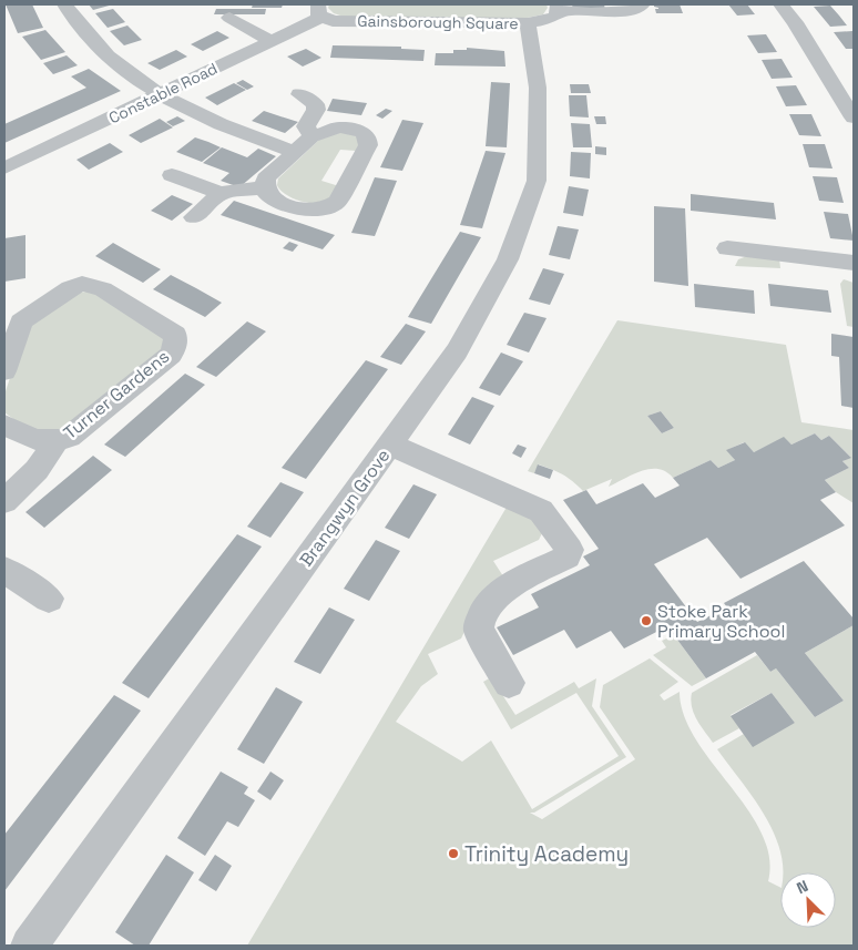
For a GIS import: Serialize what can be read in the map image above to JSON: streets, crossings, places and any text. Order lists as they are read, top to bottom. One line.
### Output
{"streets":{"street":["Gainsborough Square","Constable Road","Turner Gardens","Brangwyn Grove"]},"crossings":[["Gainsborough Square","Constable Road"],["Gainsborough Square","Brangwyn Grove"]],"places":["Stoke Park Primary School","Trinity Academy"],"north":"top left"}
